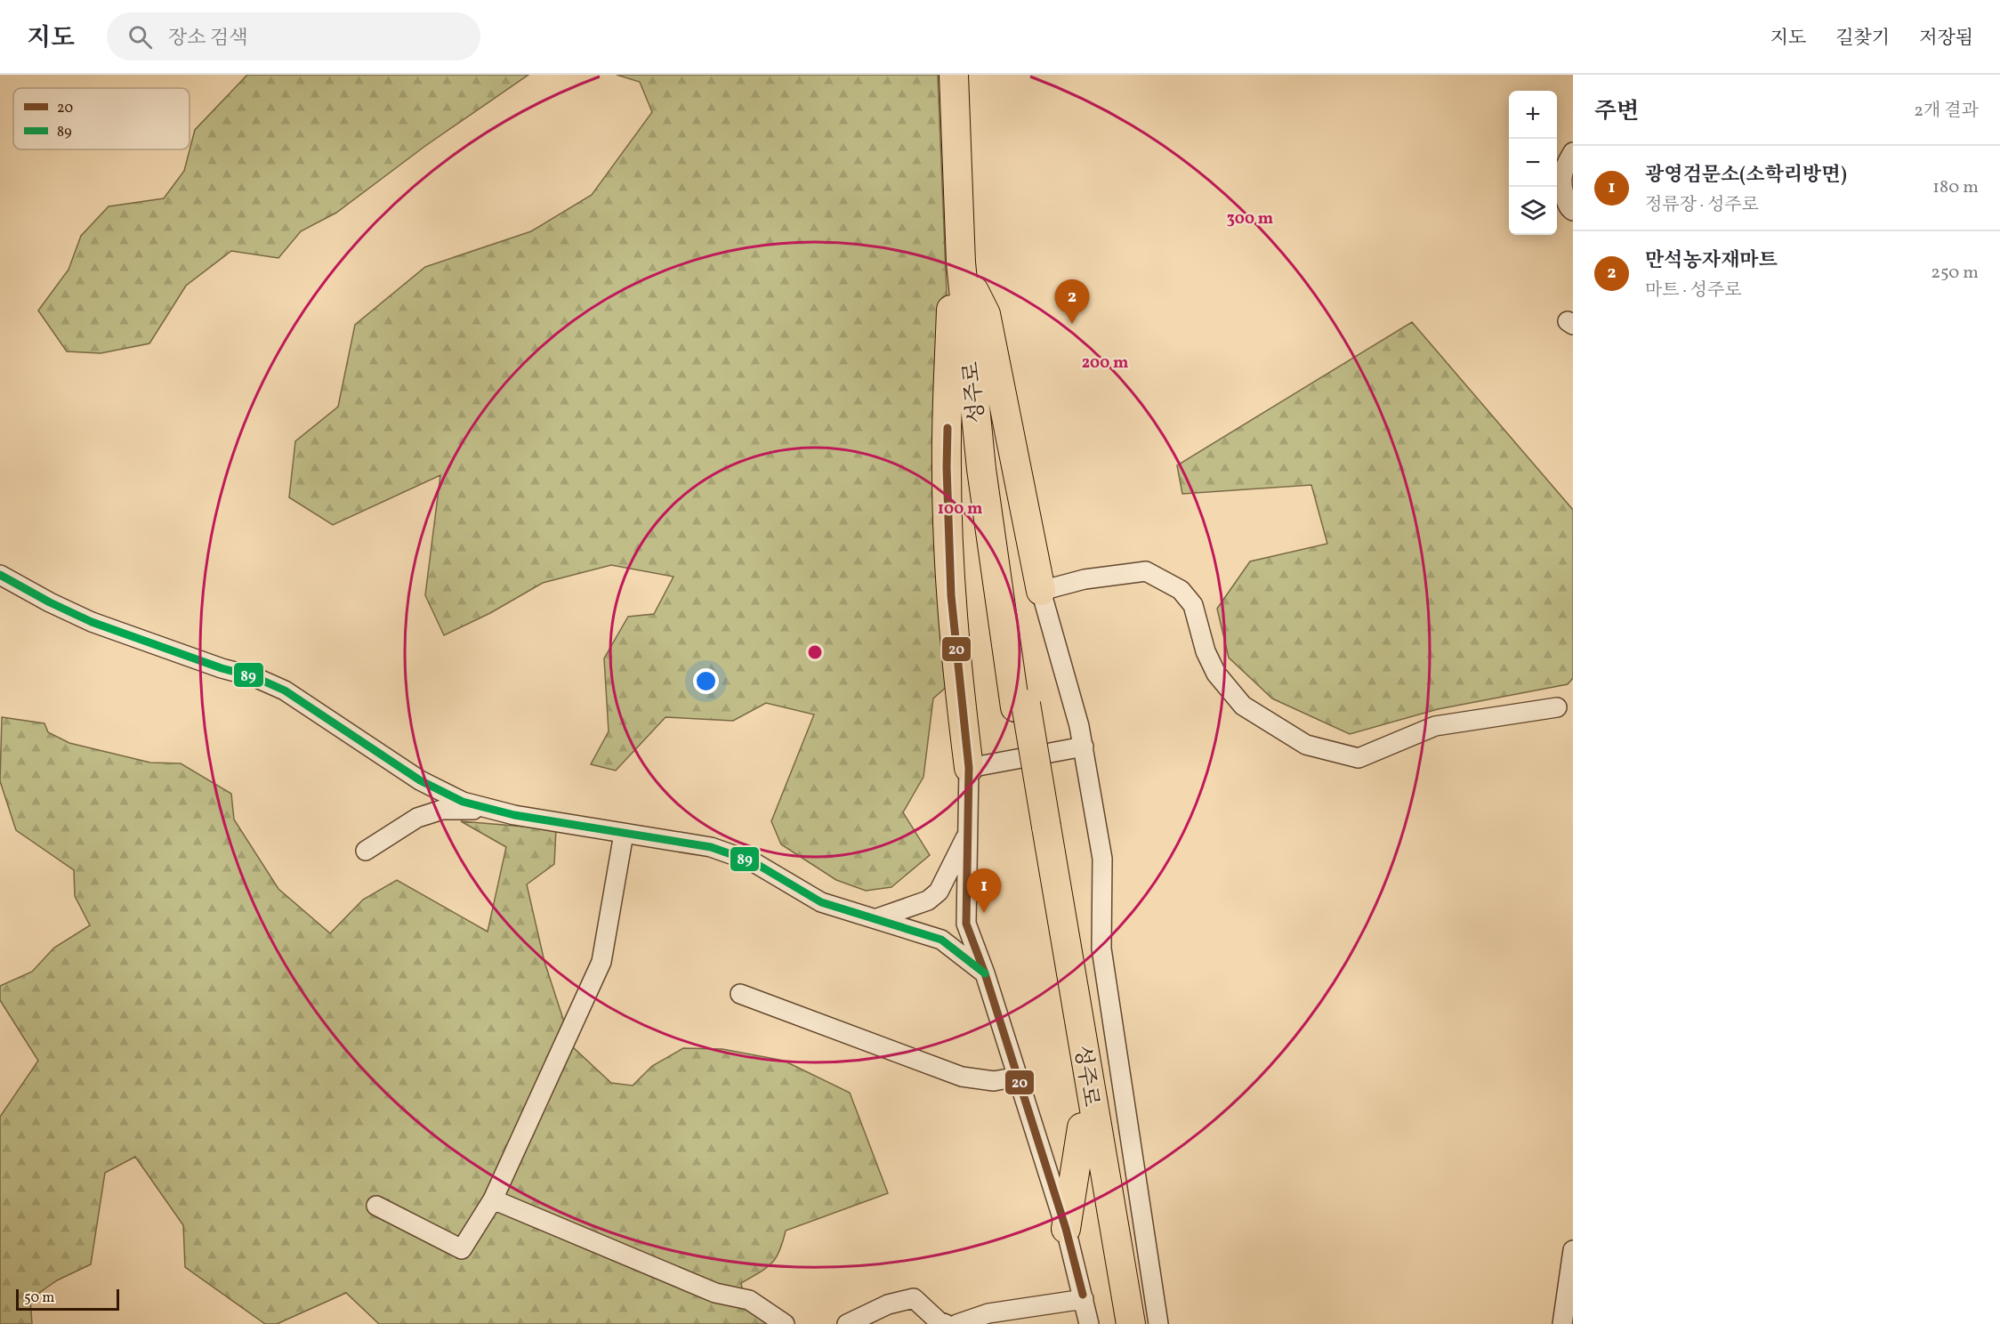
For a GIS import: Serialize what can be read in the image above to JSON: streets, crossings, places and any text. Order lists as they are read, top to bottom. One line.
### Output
{"streets":{"highway":["성주로"]},"lines":["transit line 20","transit line 89"],"legend":["20","89"],"scale_bar":"50 m","page":{"header":"지도","search":"장소 검색","nav":["지도","길찾기","저장됨"],"heading":["주변","2개 결과"],"map_buttons":["+","−"],"list":[{"mark":"1","name":"광영검문소(소학리방면)","note":"정류장 · 성주로","value":"180 m"},{"mark":"2","name":"만석농자재마트","note":"마트 · 성주로","value":"250 m"}],"pins":["2","1"],"scale":"50 m"},"rings":["300 m","200 m","100 m"]}
